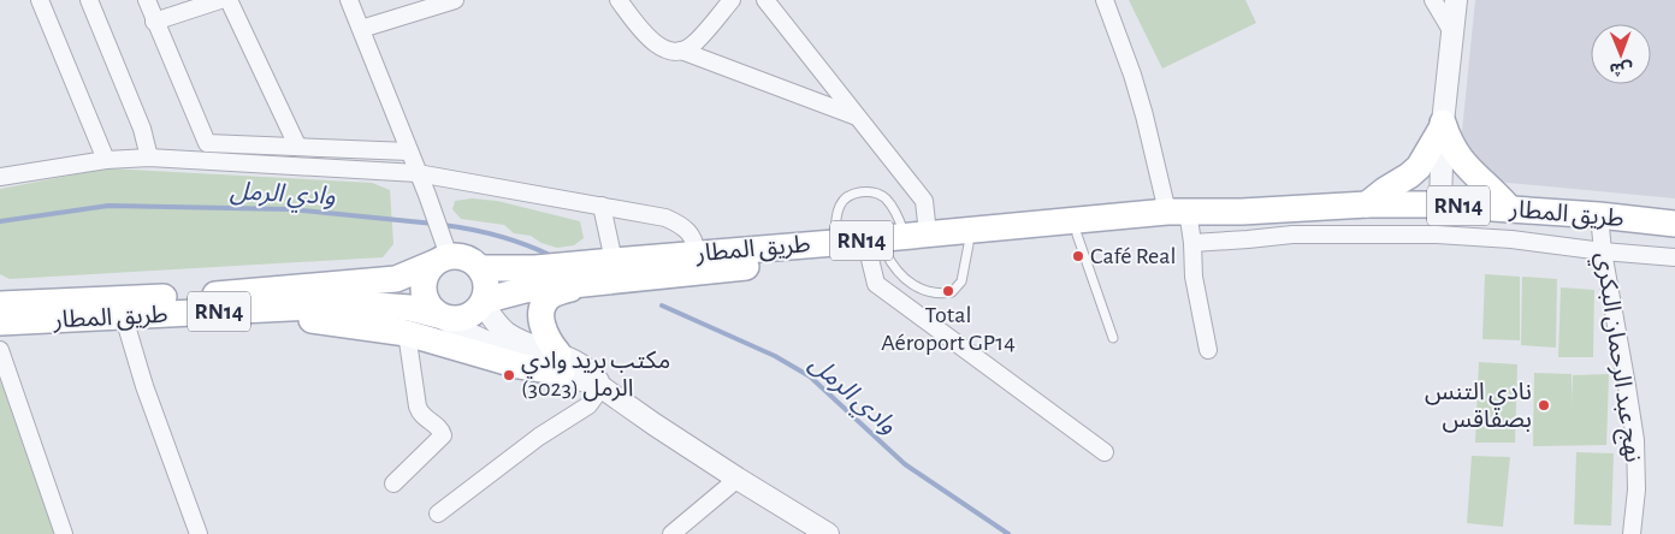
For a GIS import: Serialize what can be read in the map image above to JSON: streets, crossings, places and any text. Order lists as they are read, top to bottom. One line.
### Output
{"streets":{"main road":["RN14","طريق المطار"],"street":["نهج عبد الرحمان البكري"]},"crossings":[["RN14","طريق المطار"],["طريق المطار","نهج عبد الرحمان البكري"]],"water":["وادي الرمل"],"places":["Café Real","Total Aéroport GP14","مكتب بريد وادي الرمل (3023)","نادي التنس بصفاقس"],"north":"bottom"}
